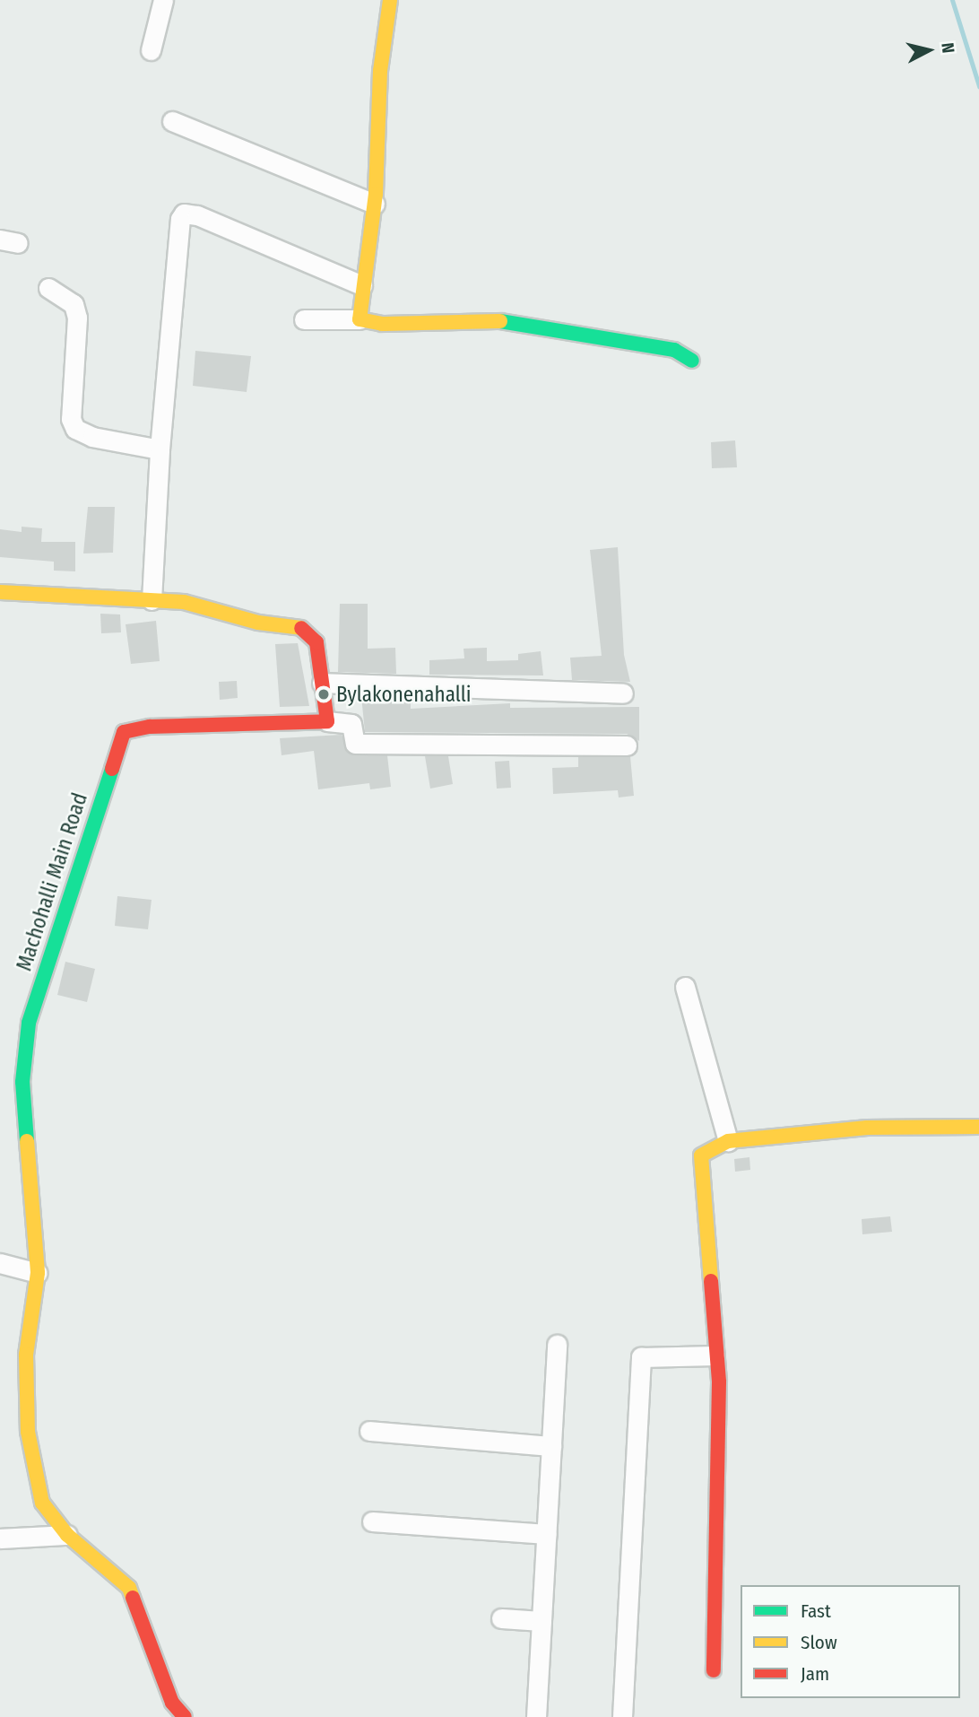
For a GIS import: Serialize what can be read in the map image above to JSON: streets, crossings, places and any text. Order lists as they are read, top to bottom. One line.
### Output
{"streets":{"street":["Machohalli Main Road"]},"places":["Bylakonenahalli"],"legend":["Fast","Slow","Jam"],"north":"right"}
